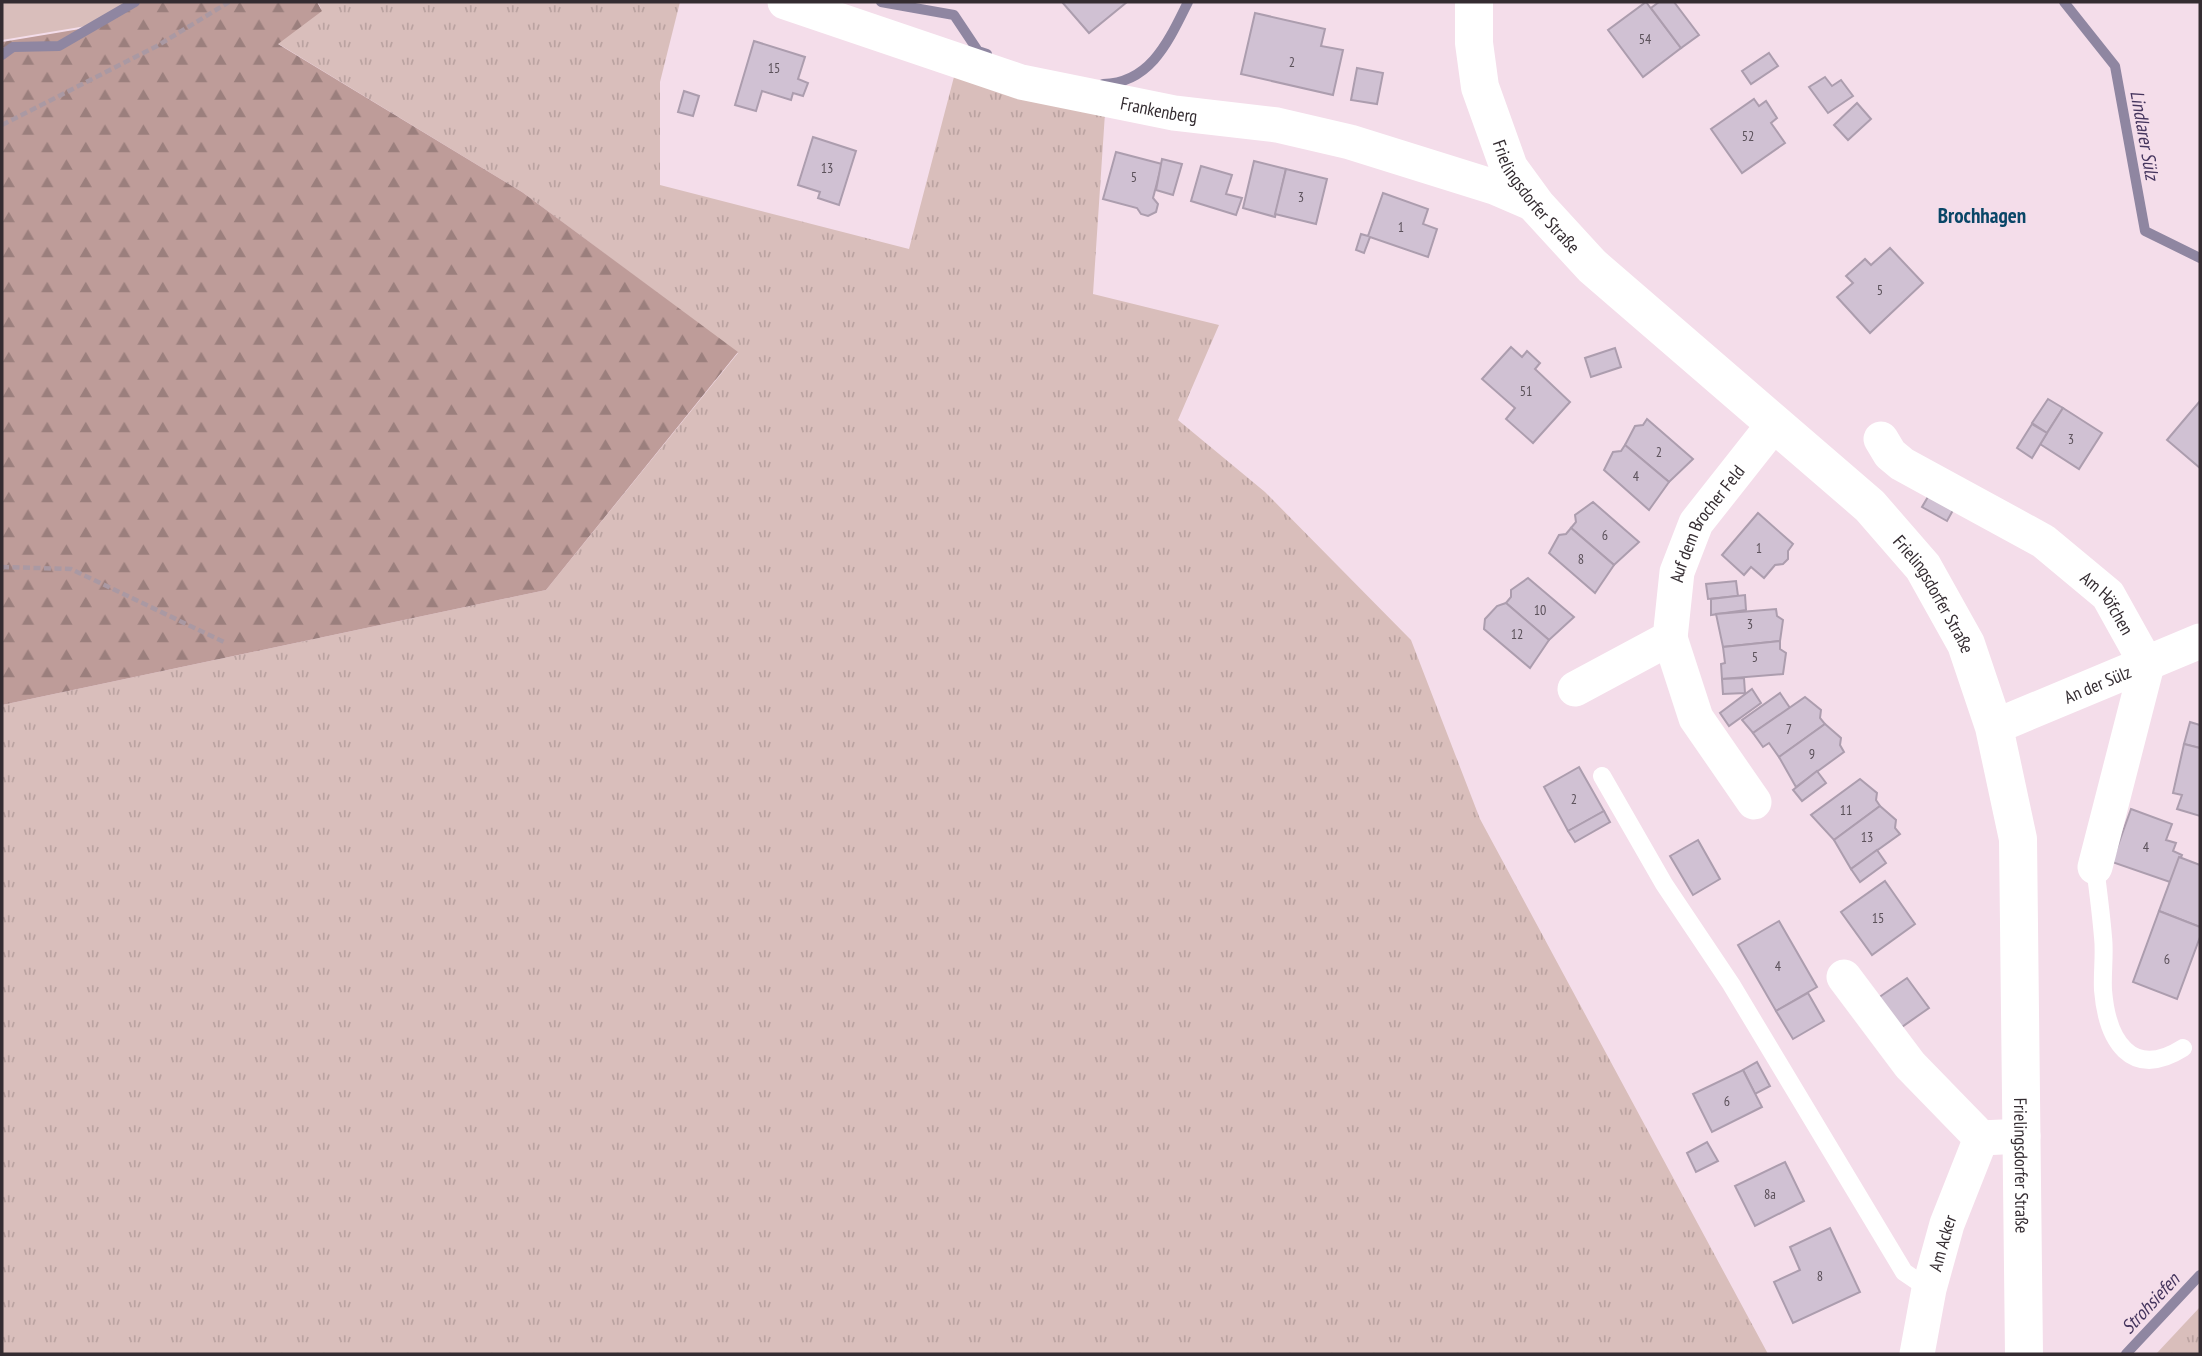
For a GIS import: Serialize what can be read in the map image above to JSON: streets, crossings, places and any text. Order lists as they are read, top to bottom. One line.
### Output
{"streets":{"main road":["Frielingsdorfer Straße"],"street":["Frankenberg","Auf dem Brocher Feld","Am Höfchen","An der Sülz","Am Acker"]},"crossings":[["Frankenberg","Frielingsdorfer Straße"],["Frielingsdorfer Straße","Auf dem Brocher Feld"],["Frielingsdorfer Straße","An der Sülz"],["Am Höfchen","An der Sülz"]],"districts":["Brochhagen"],"water":["Lindlarer Sülz","Strohsiefen"],"house_numbers":["54","2","15","52","13","5","3","1","5","51","3","2","4","6","1","8","10","3","12","5","7","9","2","11","13","4","15","6","4","6","8a","8"]}
